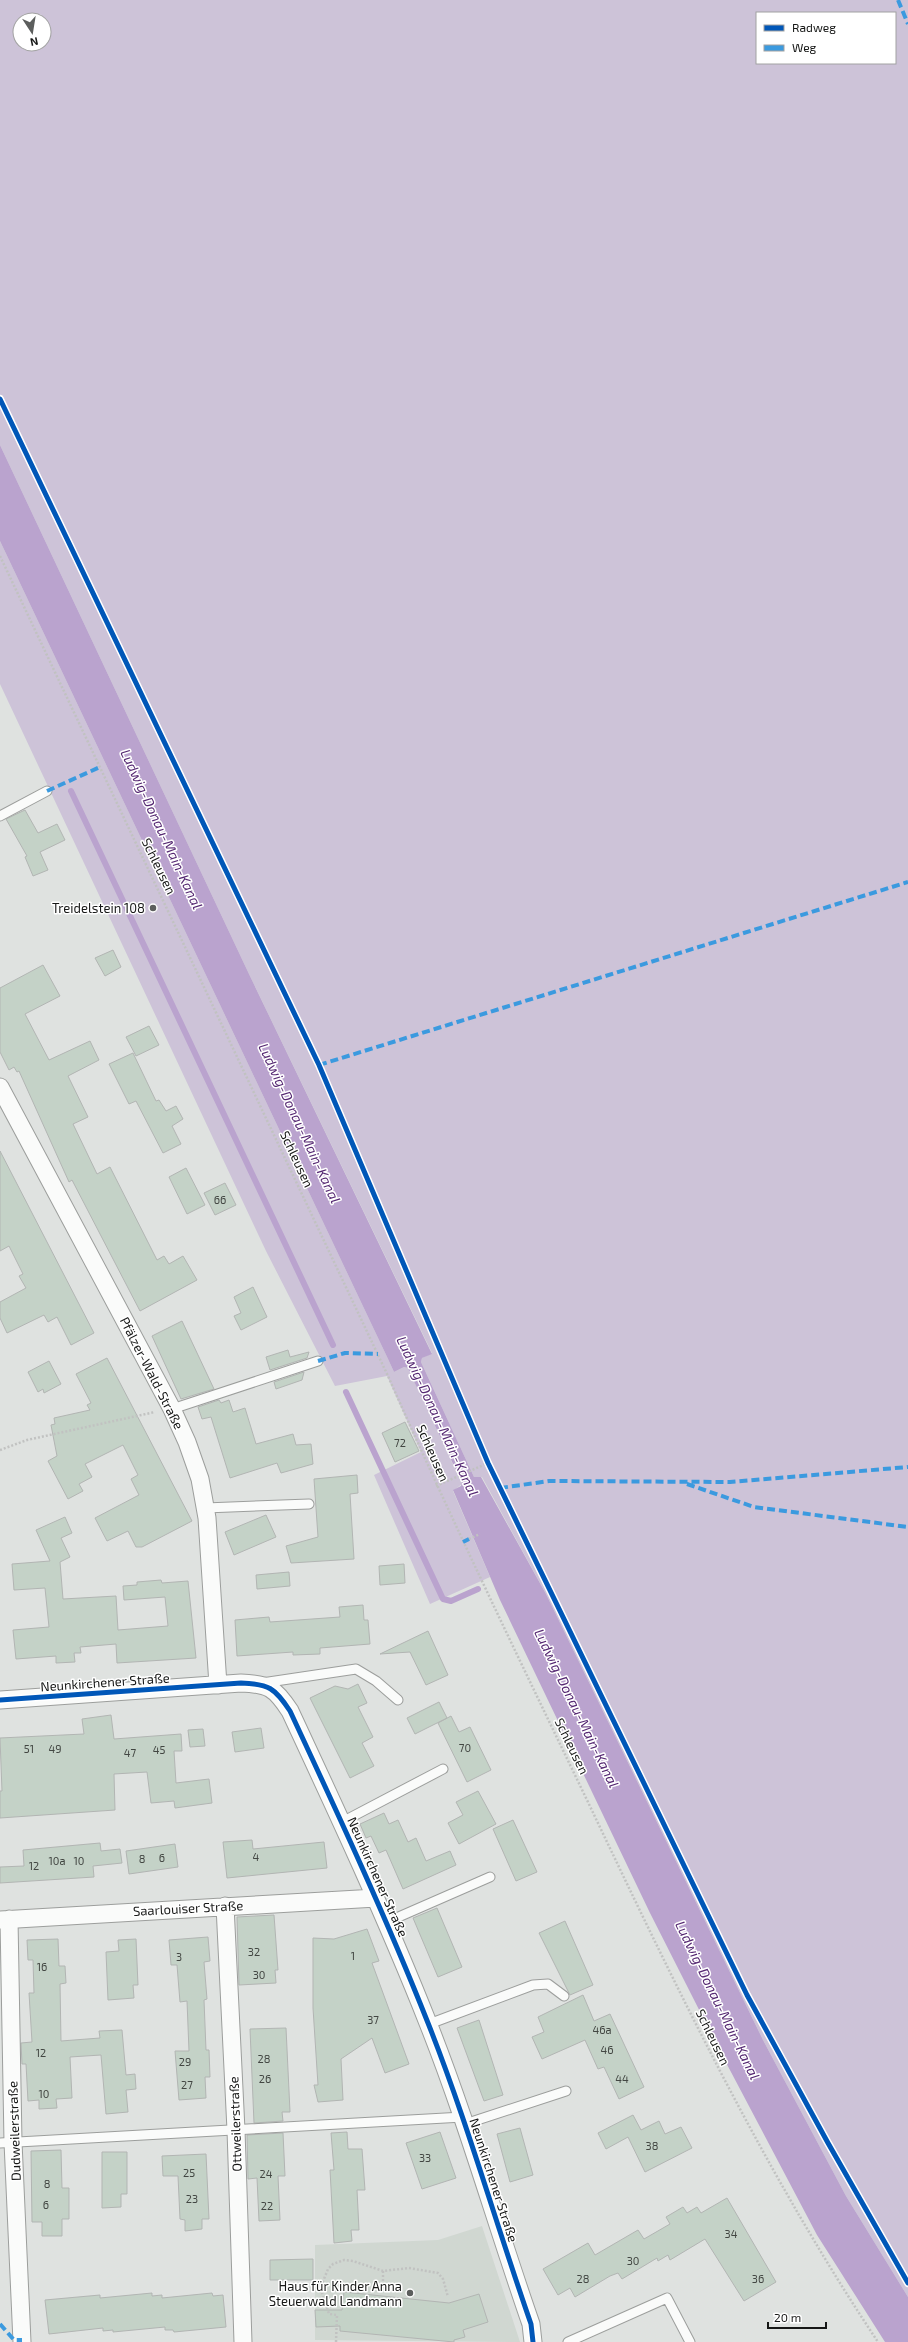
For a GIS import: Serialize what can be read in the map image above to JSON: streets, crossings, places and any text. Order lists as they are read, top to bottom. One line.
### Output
{"streets":{"street":["Pfälzer-Wald-Straße","Neunkirchener Straße","Saarlouiser Straße","Ottweilerstraße","Dudweilerstraße"],"path":["Schleusen"]},"crossings":[["Pfälzer-Wald-Straße","Neunkirchener Straße"],["Neunkirchener Straße","Saarlouiser Straße"],["Saarlouiser Straße","Ottweilerstraße"],["Saarlouiser Straße","Dudweilerstraße"]],"water":["Ludwig-Donau-Main-Kanal"],"places":["Treidelstein 108","Haus für Kinder Anna Steuerwald Landmann"],"house_numbers":["66","72","70","51","49","45","47","4","6","8","10a","10","12","32","1","3","16","30","37","46a","46","12","28","29","26","44","27","10","38","33","25","24","8","23","6","22","34","30","28","36"],"legend":["Radweg","Weg"],"scale_bar":"20 m","north":"bottom"}
